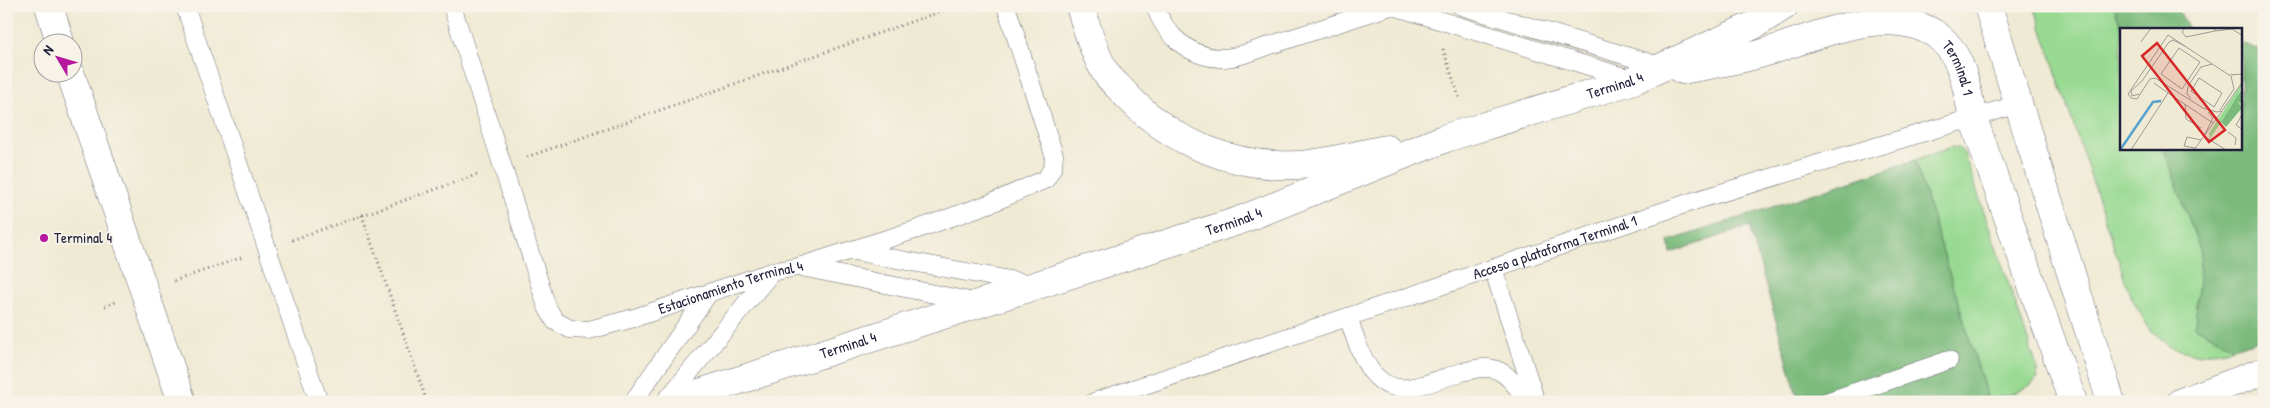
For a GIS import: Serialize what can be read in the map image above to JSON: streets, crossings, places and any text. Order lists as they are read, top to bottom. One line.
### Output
{"streets":{"street":["Terminal 1","Terminal 4"],"lane":["Acceso a plataforma Terminal 1","Estacionamiento Terminal 4"]},"crossings":[["Terminal 1","Terminal 4"],["Terminal 1","Acceso a plataforma Terminal 1"]],"places":["Terminal 4"],"north":"top left"}
